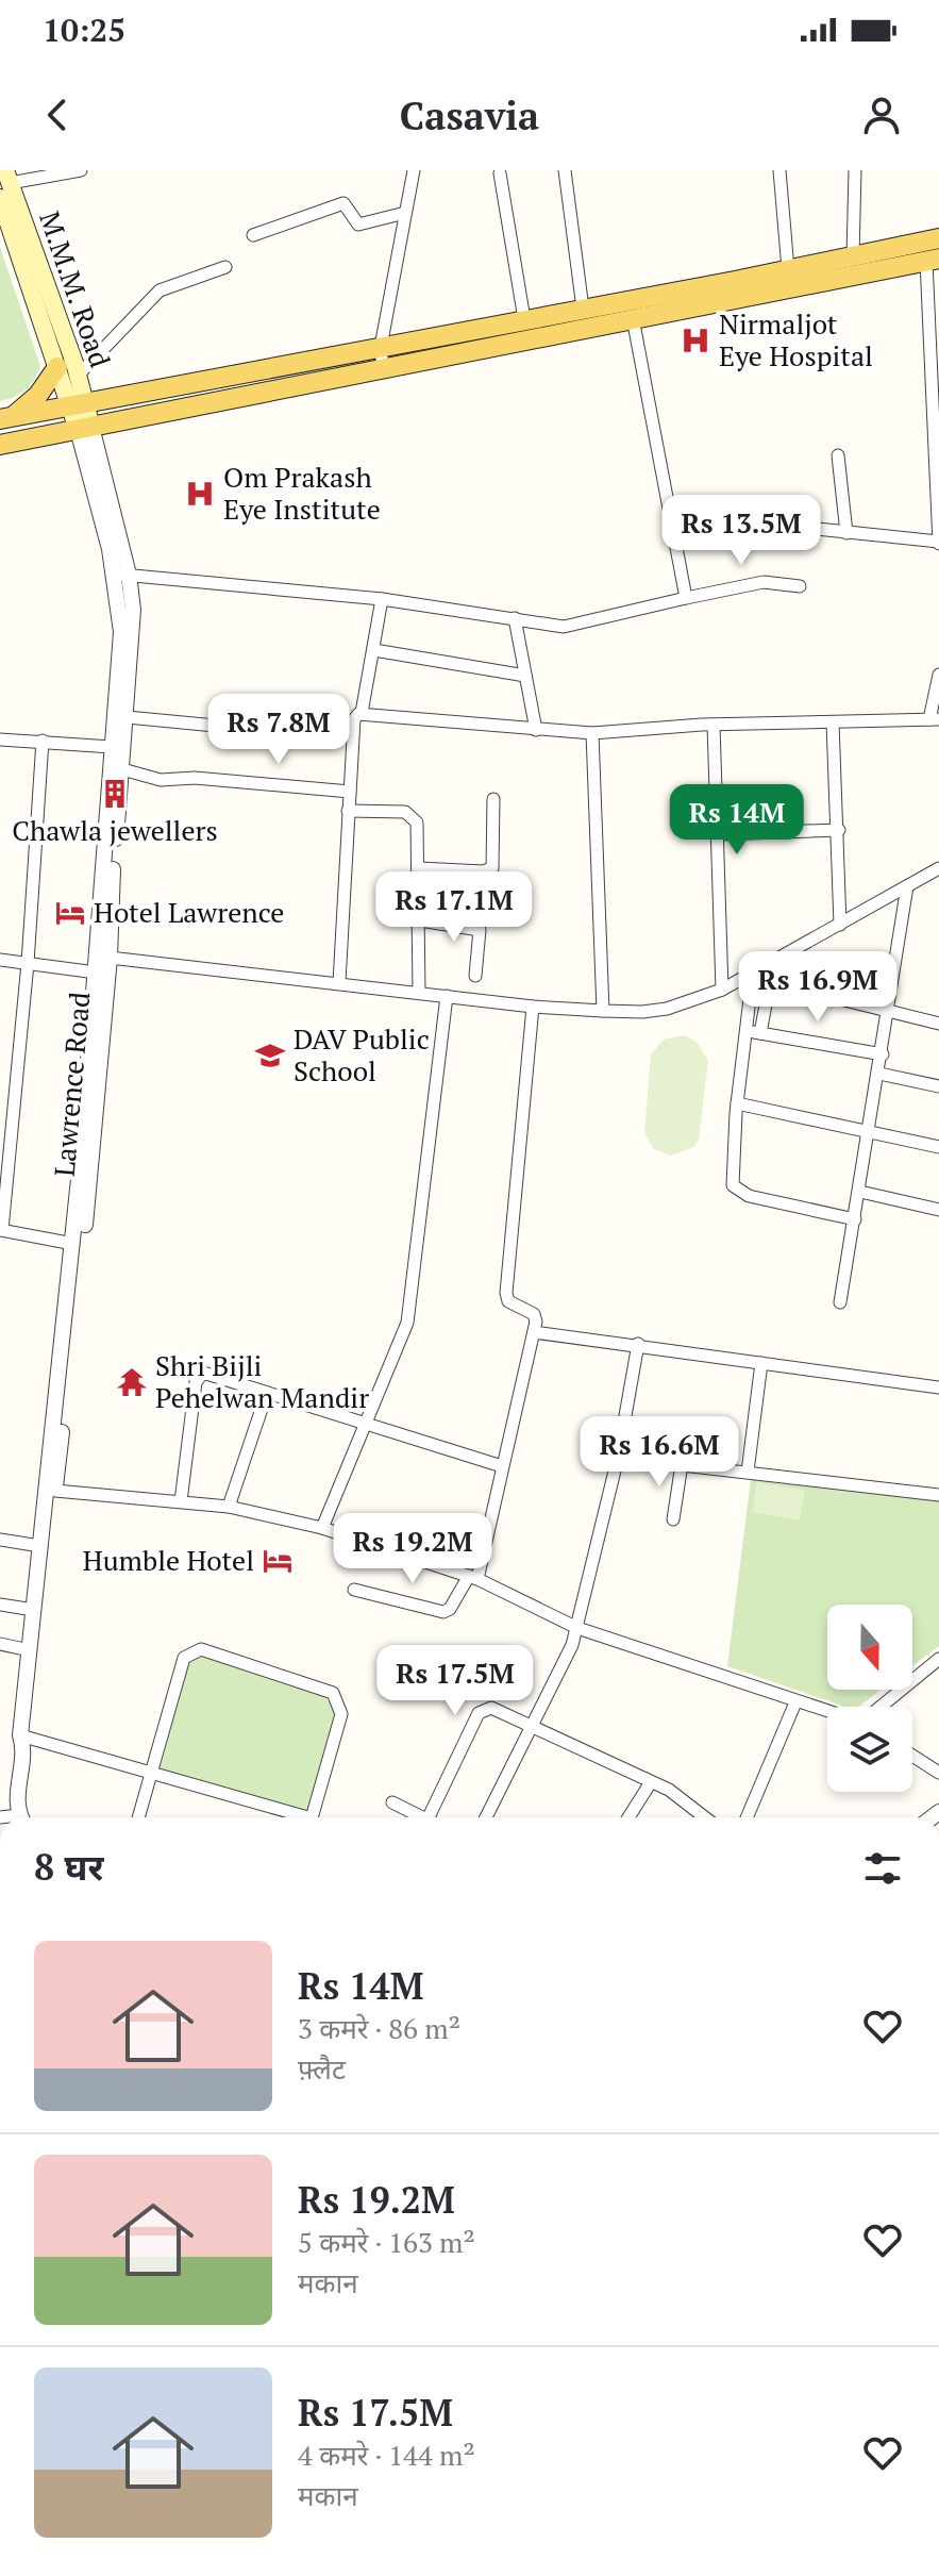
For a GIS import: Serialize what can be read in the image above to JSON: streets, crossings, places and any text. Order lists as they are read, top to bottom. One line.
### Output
{"streets":{"main road":["M.M.M. Road"],"street":["Lawrence Road"]},"crossings":[["M.M.M. Road","Lawrence Road"]],"places":{"hospital":["Nirmaljot Eye Hospital","Om Prakash Eye Institute"],"building":["Chawla jewellers"],"hotel":["Hotel Lawrence","Humble Hotel"],"school or university":["DAV Public School"],"temple":["Shri Bijli Pehelwan Mandir"]},"north":"bottom","page":{"status":"10:25","header":"Casavia","price":["Rs 13.5M","Rs 7.8M","Rs 14M","Rs 17.1M","Rs 16.9M","Rs 16.6M","Rs 19.2M","Rs 17.5M"],"heading":"8 घर","list":[{"name":"Rs 14M","note":"3 कमरे · 86 m² · फ़्लैट"},{"name":"Rs 19.2M","note":"5 कमरे · 163 m² · मकान"},{"name":"Rs 17.5M","note":"4 कमरे · 144 m² · मकान"}]}}
